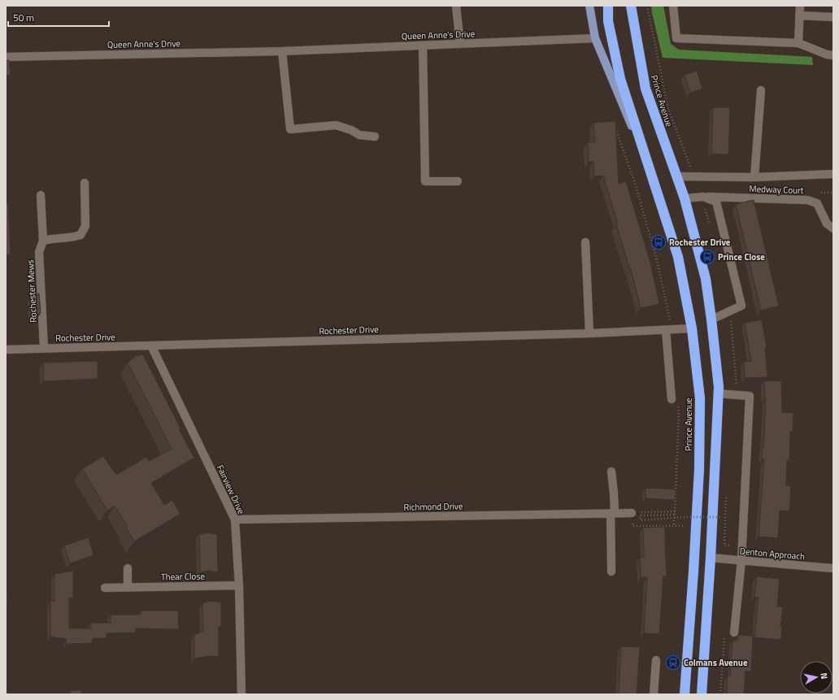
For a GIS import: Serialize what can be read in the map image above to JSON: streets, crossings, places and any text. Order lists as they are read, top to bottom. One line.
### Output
{"streets":{"highway":["Prince Avenue"],"street":["Queen Anne's Drive","Medway Court","Rochester Mews","Rochester Drive","Fairview Drive","Richmond Drive","Denton Approach","Thear Close"]},"crossings":[["Queen Anne's Drive","Prince Avenue"],["Prince Avenue","Rochester Drive"],["Prince Avenue","Denton Approach"],["Rochester Mews","Rochester Drive"],["Rochester Drive","Fairview Drive"],["Fairview Drive","Richmond Drive"],["Fairview Drive","Thear Close"]],"places":{"bus stop":["Rochester Drive","Prince Close","Colmans Avenue"]},"scale_bar":"50 m","north":"right"}
